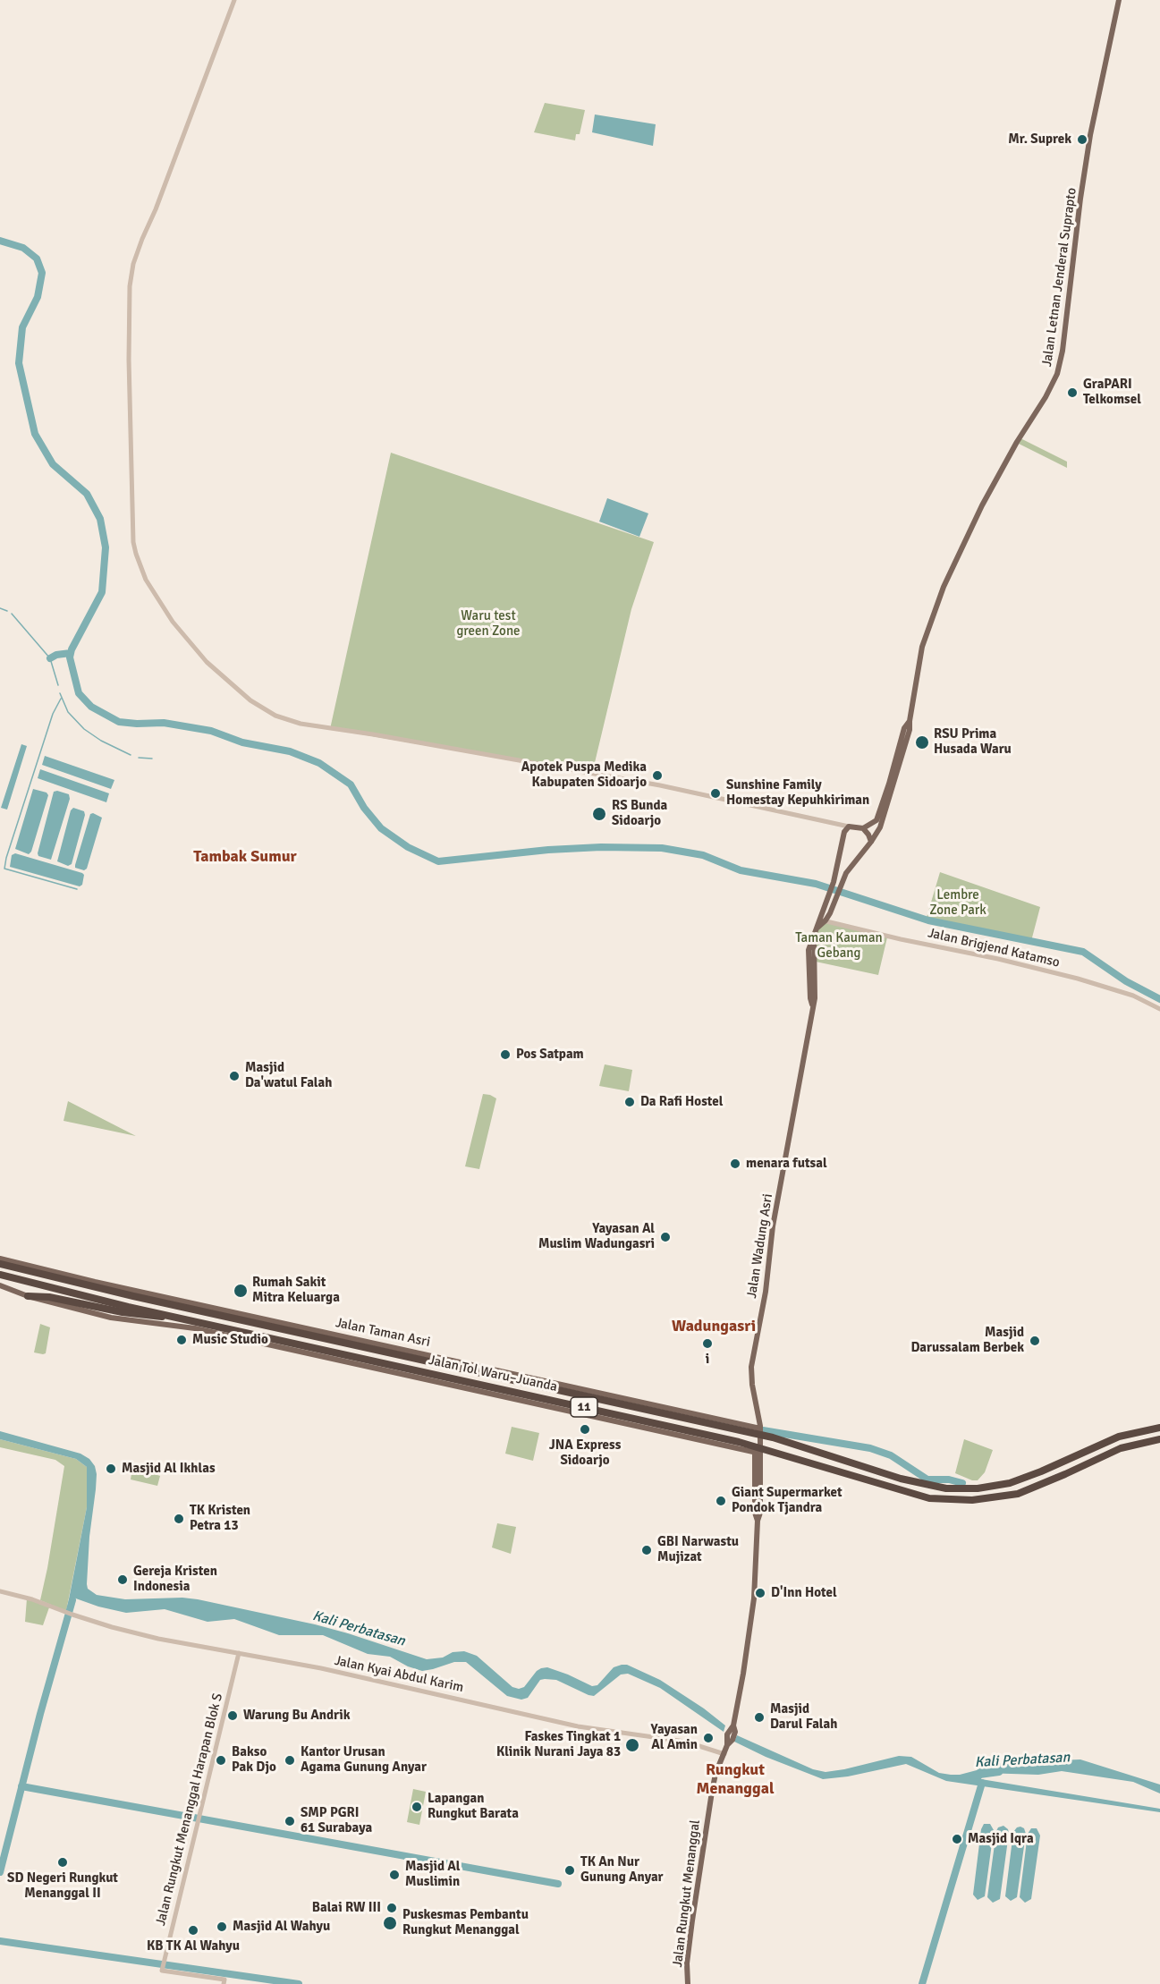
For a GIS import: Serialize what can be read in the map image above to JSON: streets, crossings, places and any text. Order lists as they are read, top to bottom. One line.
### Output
{"streets":{"highway":["Jalan Tol Waru–Juanda","11"],"main road":["Jalan Letnan Jenderal Suprapto","Jalan Wadung Asri","Jalan Taman Asri","Jalan Rungkut Menanggal"],"street":["Jalan Brigjend Katamso","Jalan Kyai Abdul Karim","Jalan Rungkut Menanggal Harapan Blok S"]},"crossings":[["Jalan Brigjend Katamso","Jalan Wadung Asri"],["Jalan Wadung Asri","Jalan Taman Asri"],["Jalan Wadung Asri","Jalan Rungkut Menanggal"],["Jalan Taman Asri","Jalan Rungkut Menanggal"],["Jalan Kyai Abdul Karim","Jalan Rungkut Menanggal Harapan Blok S"],["Jalan Kyai Abdul Karim","Jalan Rungkut Menanggal"]],"districts":["Tambak Sumur","Wadungasri","Rungkut Menanggal"],"water":["Kali Perbatasan"],"parks":["Waru test green Zone","Lembre Zone Park","Taman Kauman Gebang"],"places":["Mr. Suprek","GraPARI Telkomsel","RSU Prima Husada Waru","Apotek Puspa Medika Kabupaten Sidoarjo","Sunshine Family Homestay Kepuhkiriman","RS Bunda Sidoarjo","Pos Satpam","Masjid Da'watul Falah","Da Rafi Hostel","menara futsal","Yayasan Al Muslim Wadungasri","Rumah Sakit Mitra Keluarga","Music Studio","Masjid Darussalam Berbek","i","JNA Express Sidoarjo","Masjid Al Ikhlas","Giant Supermarket Pondok Tjandra","TK Kristen Petra 13","GBI Narwastu Mujizat","Gereja Kristen Indonesia","D'Inn Hotel","Warung Bu Andrik","Masjid Darul Falah","Yayasan Al Amin","Faskes Tingkat 1 Klinik Nurani Jaya 83","Bakso Pak Djo","Kantor Urusan Agama Gunung Anyar","Lapangan Rungkut Barata","SMP PGRI 61 Surabaya","Masjid Iqra","SD Negeri Rungkut Menanggal II","TK An Nur Gunung Anyar","Masjid Al Muslimin","Balai RW III","Puskesmas Pembantu Rungkut Menanggal","Masjid Al Wahyu","KB TK Al Wahyu"]}
